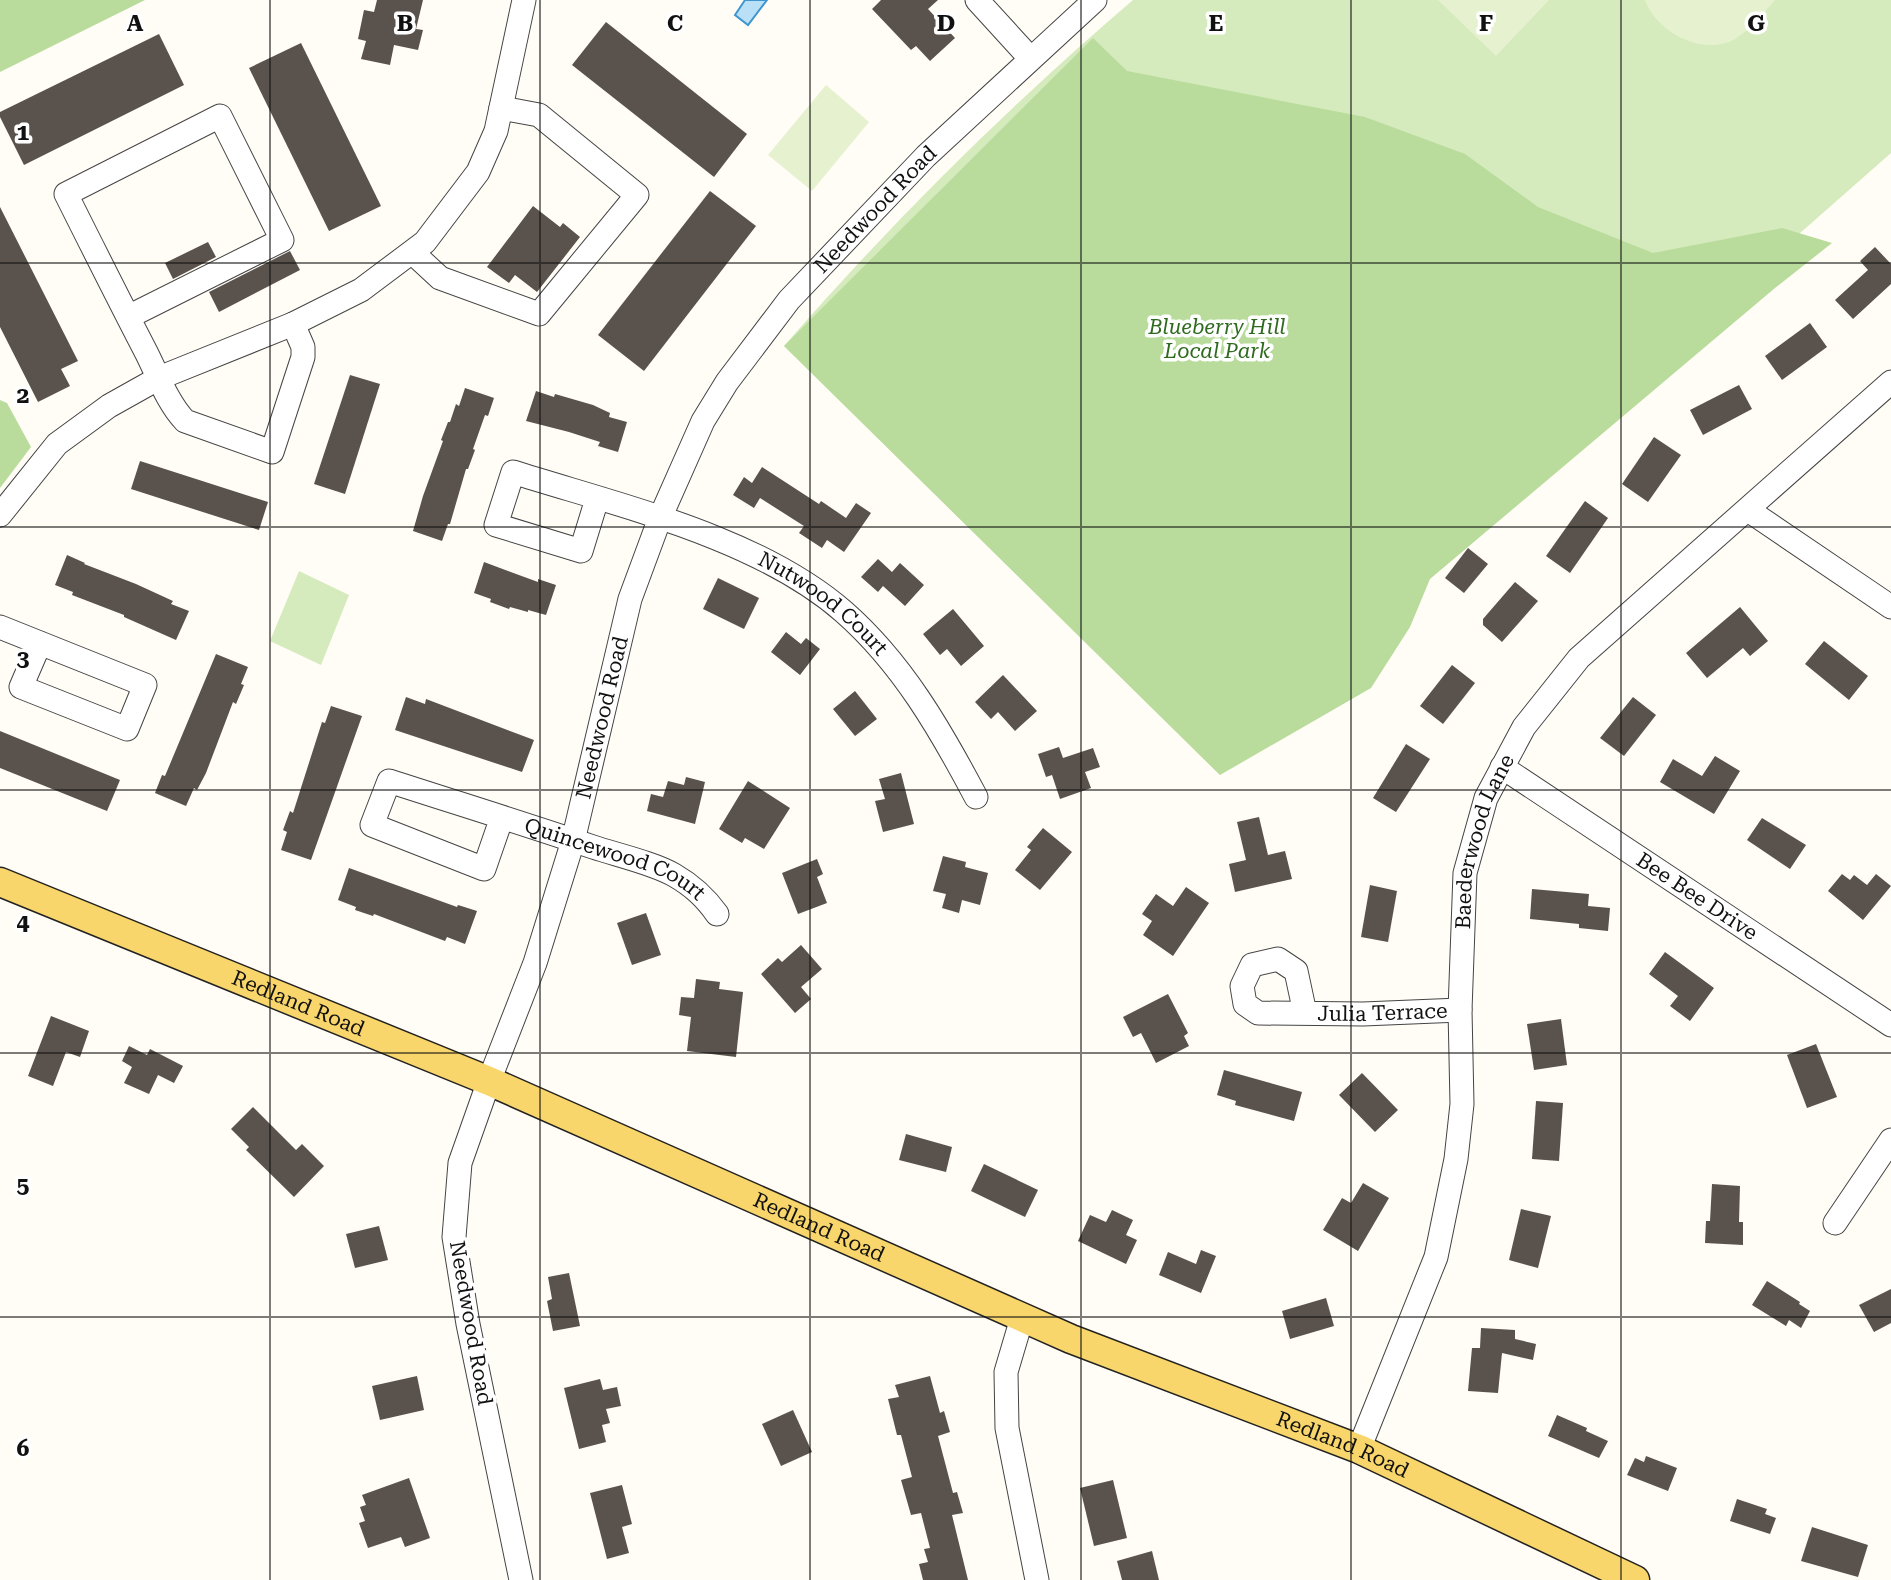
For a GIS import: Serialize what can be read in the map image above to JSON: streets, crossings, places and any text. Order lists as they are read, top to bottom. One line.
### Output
{"streets":{"main road":["Redland Road"],"street":["Needwood Road","Nutwood Court","Baederwood Lane","Quincewood Court","Bee Bee Drive","Julia Terrace"]},"crossings":[["Needwood Road","Nutwood Court"],["Needwood Road","Quincewood Court"],["Needwood Road","Redland Road"],["Baederwood Lane","Bee Bee Drive"],["Baederwood Lane","Redland Road"],["Baederwood Lane","Julia Terrace"]],"parks":["Blueberry Hill Local Park"],"grid":{"columns":["A","B","C","D","E","F","G"],"rows":["1","2","3","4","5","6"]}}
